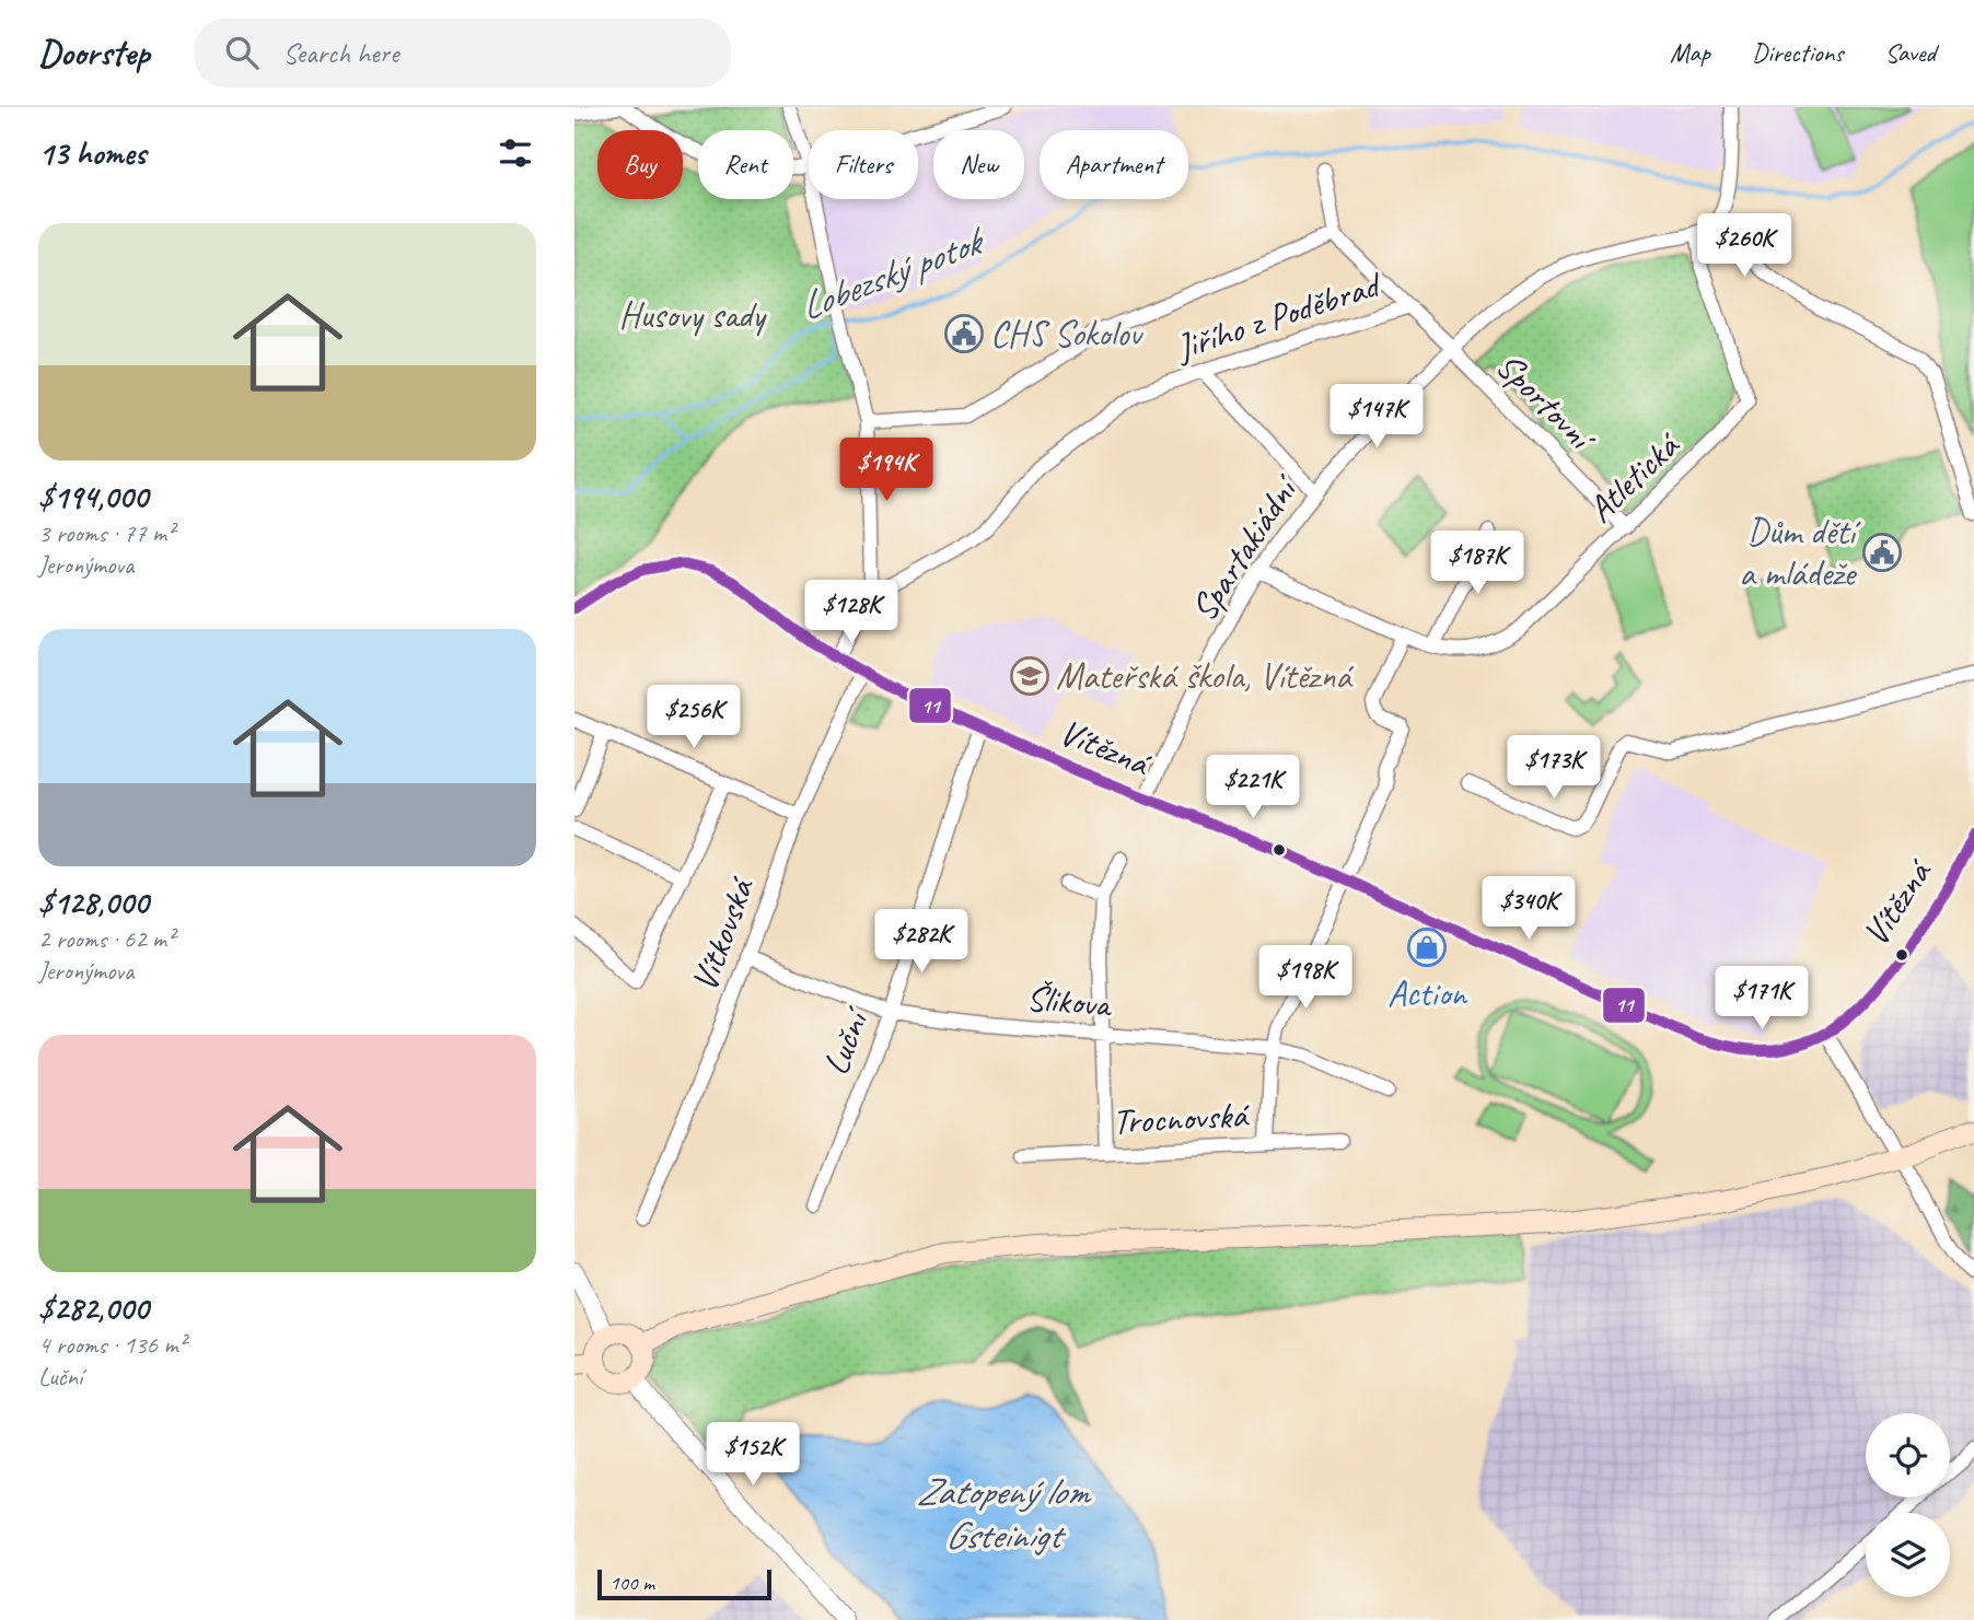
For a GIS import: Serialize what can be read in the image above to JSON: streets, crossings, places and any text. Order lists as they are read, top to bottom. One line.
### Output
{"streets":{"street":["Jiřího z Poděbrad","Sportovní","Atletická","Spartakiádní","Vítězná","Vítkovská","Šlikova","Luční","Trocnovská"]},"crossings":[["Jiřího z Poděbrad","Sportovní"],["Sportovní","Atletická"],["Sportovní","Spartakiádní"],["Atletická","Spartakiádní"],["Spartakiádní","Vítězná"],["Vítězná","Vítkovská"],["Vítězná","Luční"],["Vítkovská","Šlikova"],["Šlikova","Luční"]],"water":["Lobezský potok","Zatopený lom Gsteinigt"],"parks":["Husovy sady"],"places":{"public building":["CHS Sokolov","Dům dětí a mládeže"],"school or university":["Mateřská škola, Vítězná"],"shop":["Action"]},"lines":["transit line 11"],"scale_bar":"100 m","page":{"header":"Doorstep","search":"Search here","nav":["Map","Directions","Saved"],"heading":"13 homes","chip":["Buy","Rent","Filters","New","Apartment"],"list":[{"name":"$194,000","note":"3 rooms · 77 m² · Jeronýmova"},{"name":"$128,000","note":"2 rooms · 62 m² · Jeronýmova"},{"name":"$282,000","note":"4 rooms · 136 m² · Luční"}],"price":["$260K","$147K","$194K","$187K","$128K","$256K","$173K","$221K","$340K","$282K","$198K","$171K","$152K"],"scale":"100 m"}}
